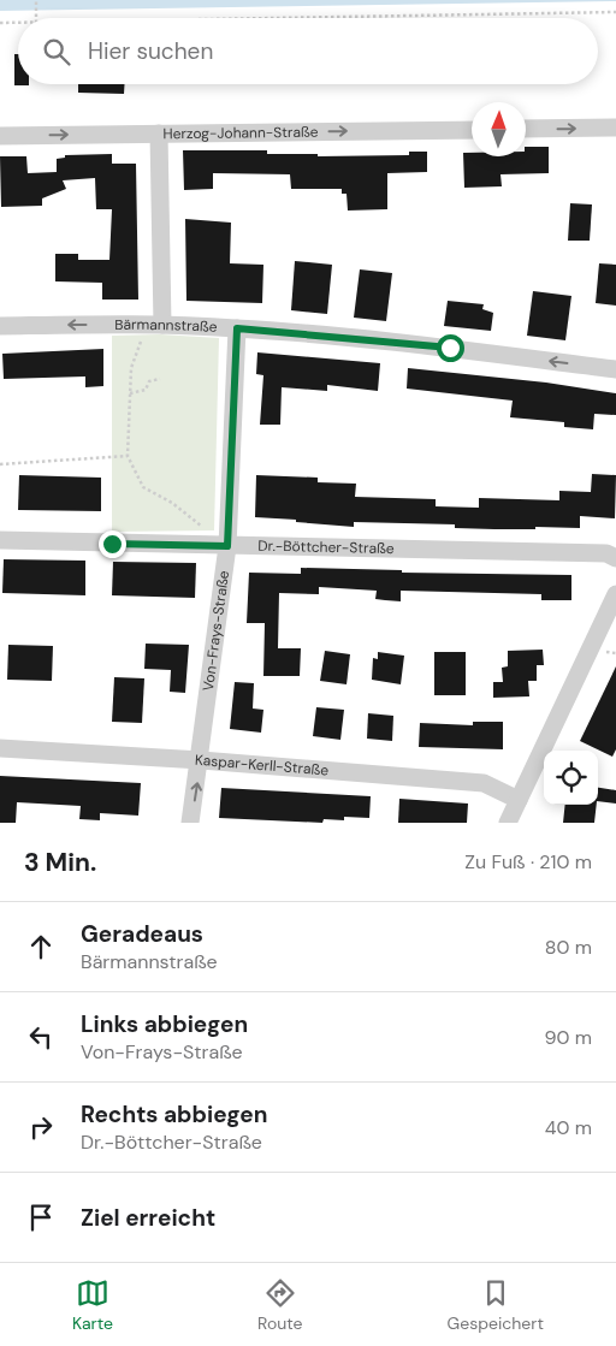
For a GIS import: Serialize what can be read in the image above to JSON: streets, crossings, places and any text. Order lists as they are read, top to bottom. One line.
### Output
{"streets":{"street":["Herzog-Johann-Straße","Bärmannstraße","Dr.-Böttcher-Straße","Von-Frays-Straße","Kaspar-Kerll-Straße"]},"crossings":[["Bärmannstraße","Von-Frays-Straße"],["Dr.-Böttcher-Straße","Von-Frays-Straße"],["Von-Frays-Straße","Kaspar-Kerll-Straße"]],"one_way":["Herzog-Johann-Straße","Bärmannstraße"],"north":"top","page":{"search":"Hier suchen","heading":["3 Min.","Zu Fuß · 210 m"],"list":[["Geradeaus","Bärmannstraße","80 m"],["Links abbiegen","Von-Frays-Straße","90 m"],["Rechts abbiegen","Dr.-Böttcher-Straße","40 m"],"Ziel erreicht"],"nav":["Karte","Route","Gespeichert"]}}
